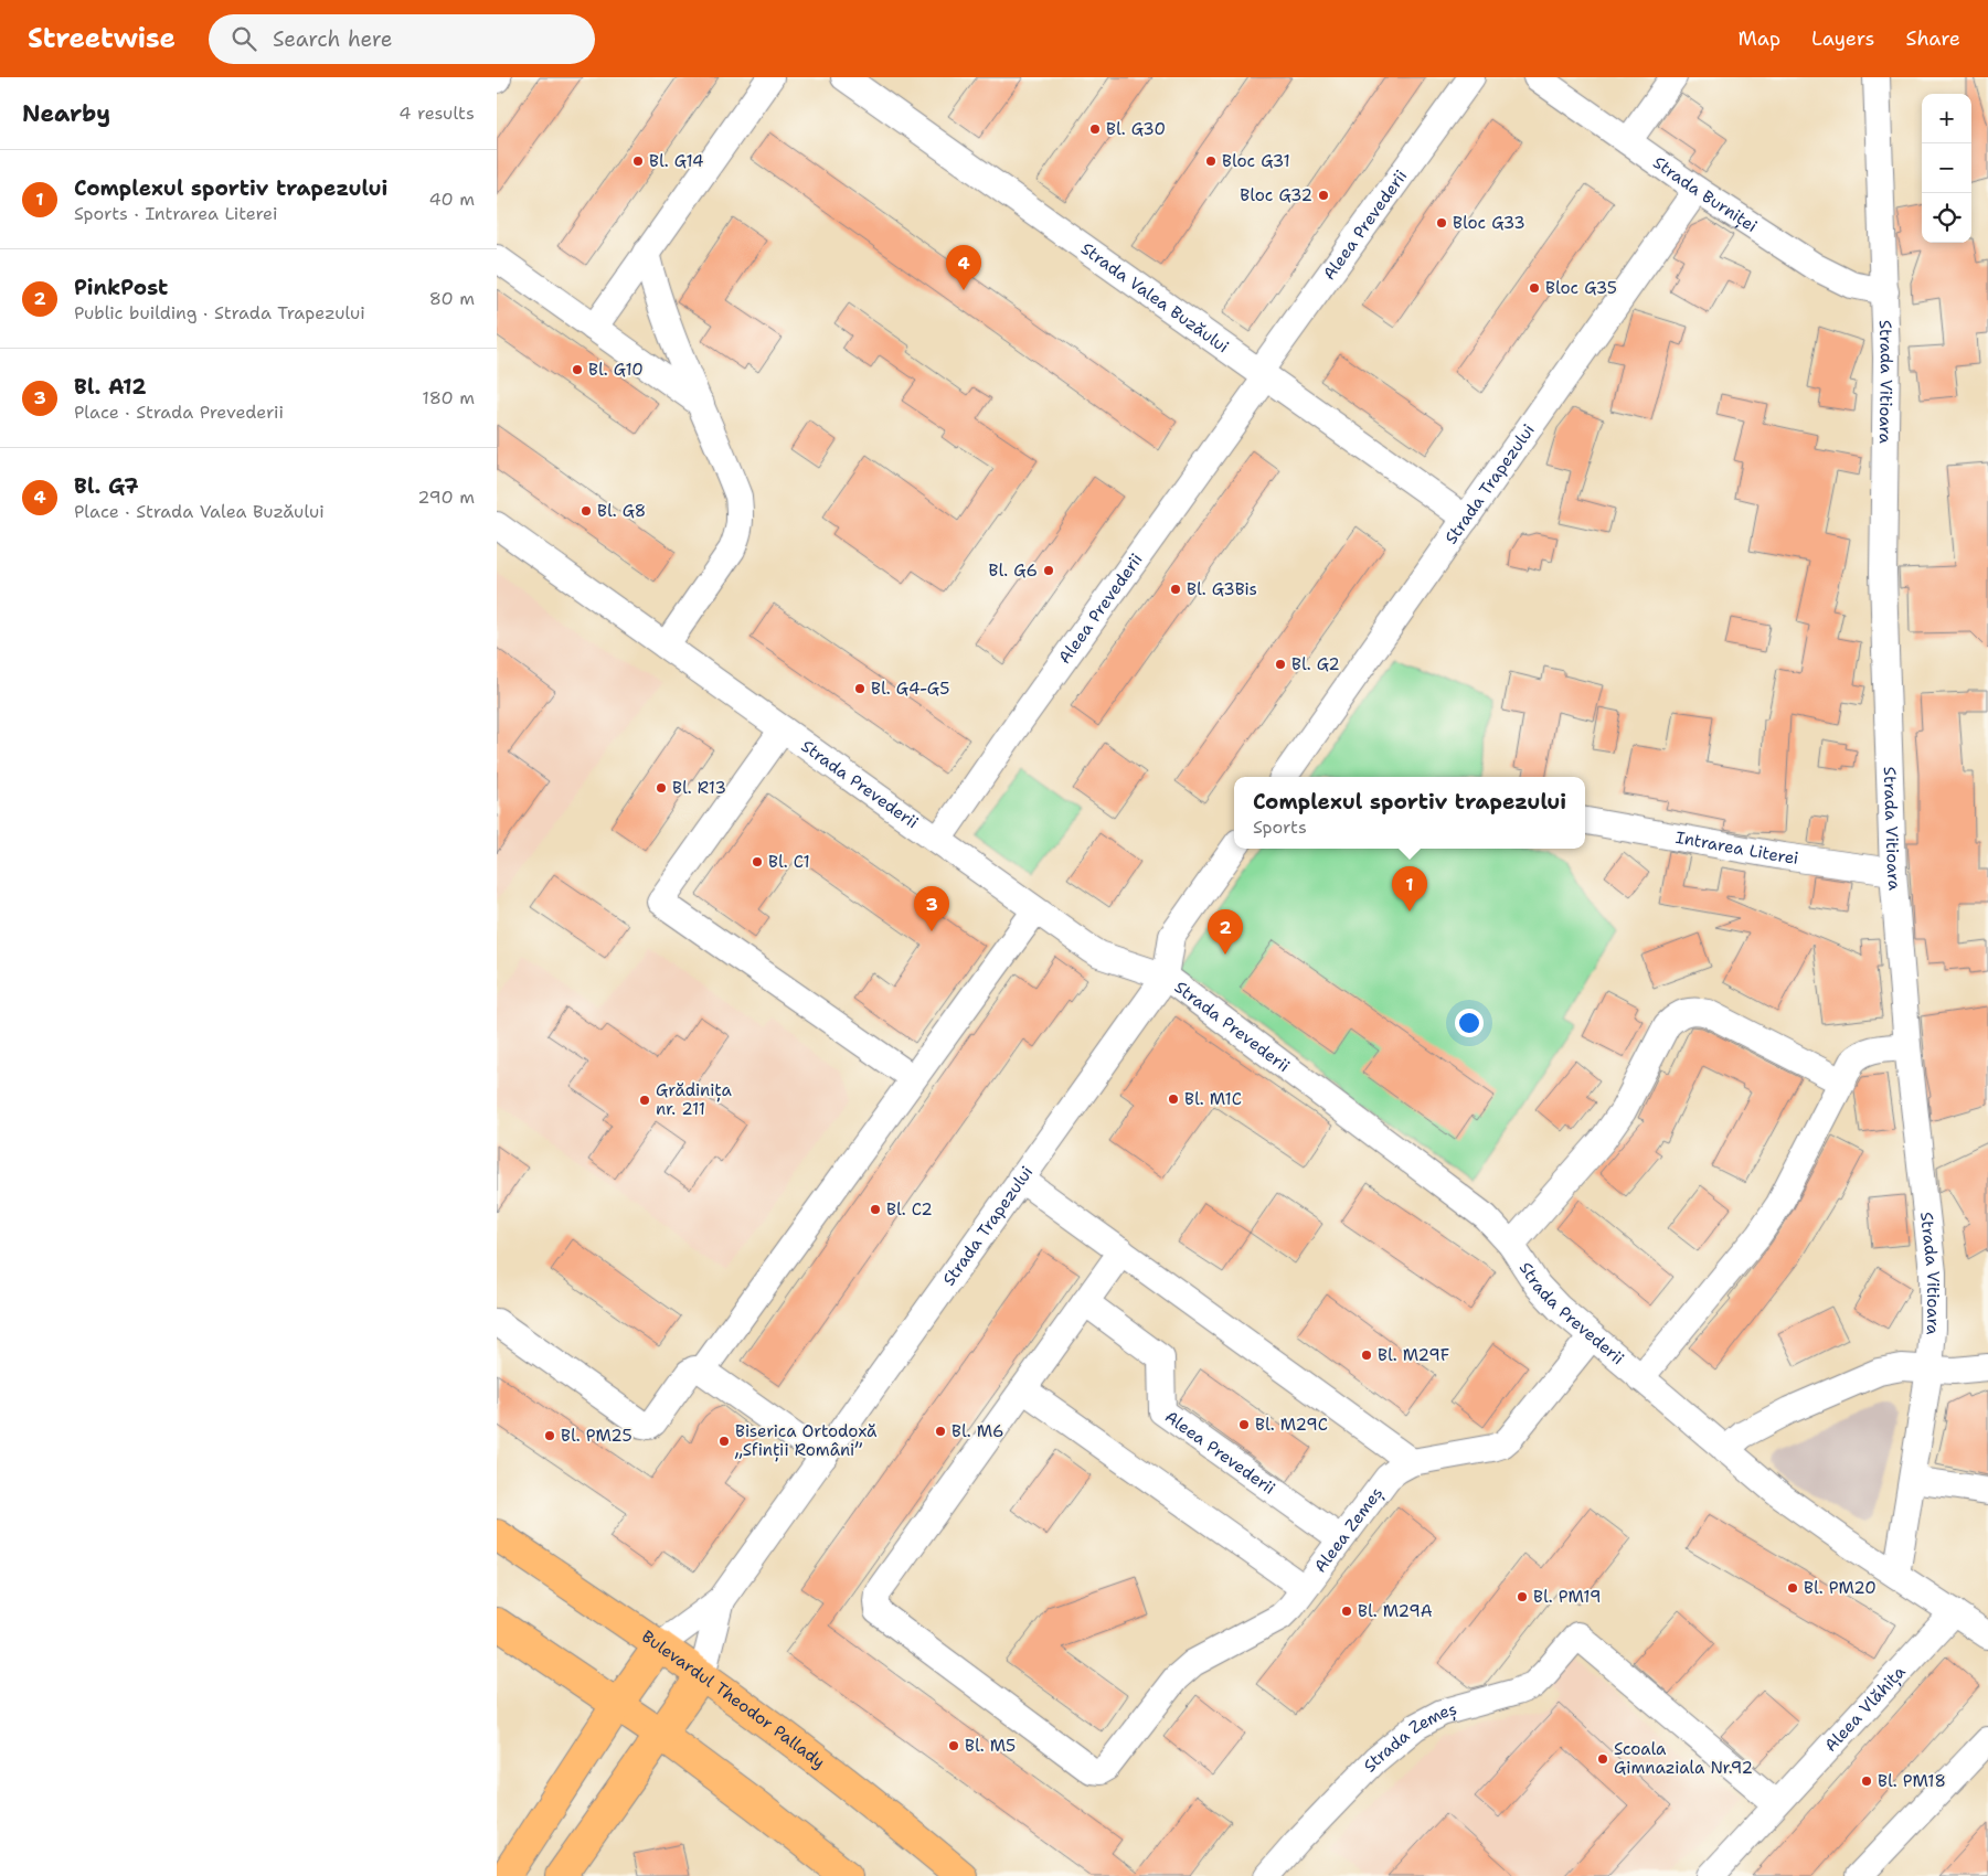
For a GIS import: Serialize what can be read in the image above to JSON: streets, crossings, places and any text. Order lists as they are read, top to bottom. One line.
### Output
{"streets":{"main road":["Bulevardul Theodor Pallady"],"street":["Strada Burniței","Aleea Prevederii","Strada Valea Buzăului","Strada Vitioara","Strada Trapezului","Strada Prevederii","Intrarea Literei","Aleea Zemeș","Aleea Vlăhița","Strada Zemeș"]},"crossings":[["Strada Burniței","Strada Vitioara"],["Strada Burniței","Strada Trapezului"],["Aleea Prevederii","Strada Valea Buzăului"],["Aleea Prevederii","Strada Prevederii"],["Aleea Prevederii","Aleea Zemeș"],["Strada Valea Buzăului","Strada Trapezului"],["Strada Vitioara","Strada Prevederii"],["Strada Vitioara","Intrarea Literei"],["Strada Trapezului","Strada Prevederii"],["Strada Trapezului","Bulevardul Theodor Pallady"],["Strada Prevederii","Aleea Zemeș"],["Strada Prevederii","Aleea Vlăhița"],["Aleea Vlăhița","Strada Zemeș"]],"places":["Bl. G30","Bl. G14","Bloc G31","Bloc G32","Bloc G33","Bloc G35","Bl. G10","Bl. G8","Bl. G6","Bl. G3Bis","Bl. G2","Bl. G4-G5","Bl. R13","Bl. C1","Bl. M1C","Grădinița nr. 211","Bl. C2","Bl. M29F","Bl. M29C","Bl. M6","Bl. PM25","Biserica Ortodoxă „Sfinții Români”","Bl. PM20","Bl. PM19","Bl. M29A","Bl. M5","Scoala Gimnaziala Nr.92","Bl. PM18"],"page":{"header":"Streetwise","search":"Search here","nav":["Map","Layers","Share"],"heading":["Nearby","4 results"],"map_buttons":["+","−"],"list":[{"mark":"1","name":"Complexul sportiv trapezului","note":"Sports · Intrarea Literei","value":"40 m"},{"mark":"2","name":"PinkPost","note":"Public building · Strada Trapezului","value":"80 m"},{"mark":"3","name":"Bl. A12","note":"Place · Strada Prevederii","value":"180 m"},{"mark":"4","name":"Bl. G7","note":"Place · Strada Valea Buzăului","value":"290 m"}],"pins":["4","1","3","2"],"popup":["Complexul sportiv trapezului","Sports"]}}
